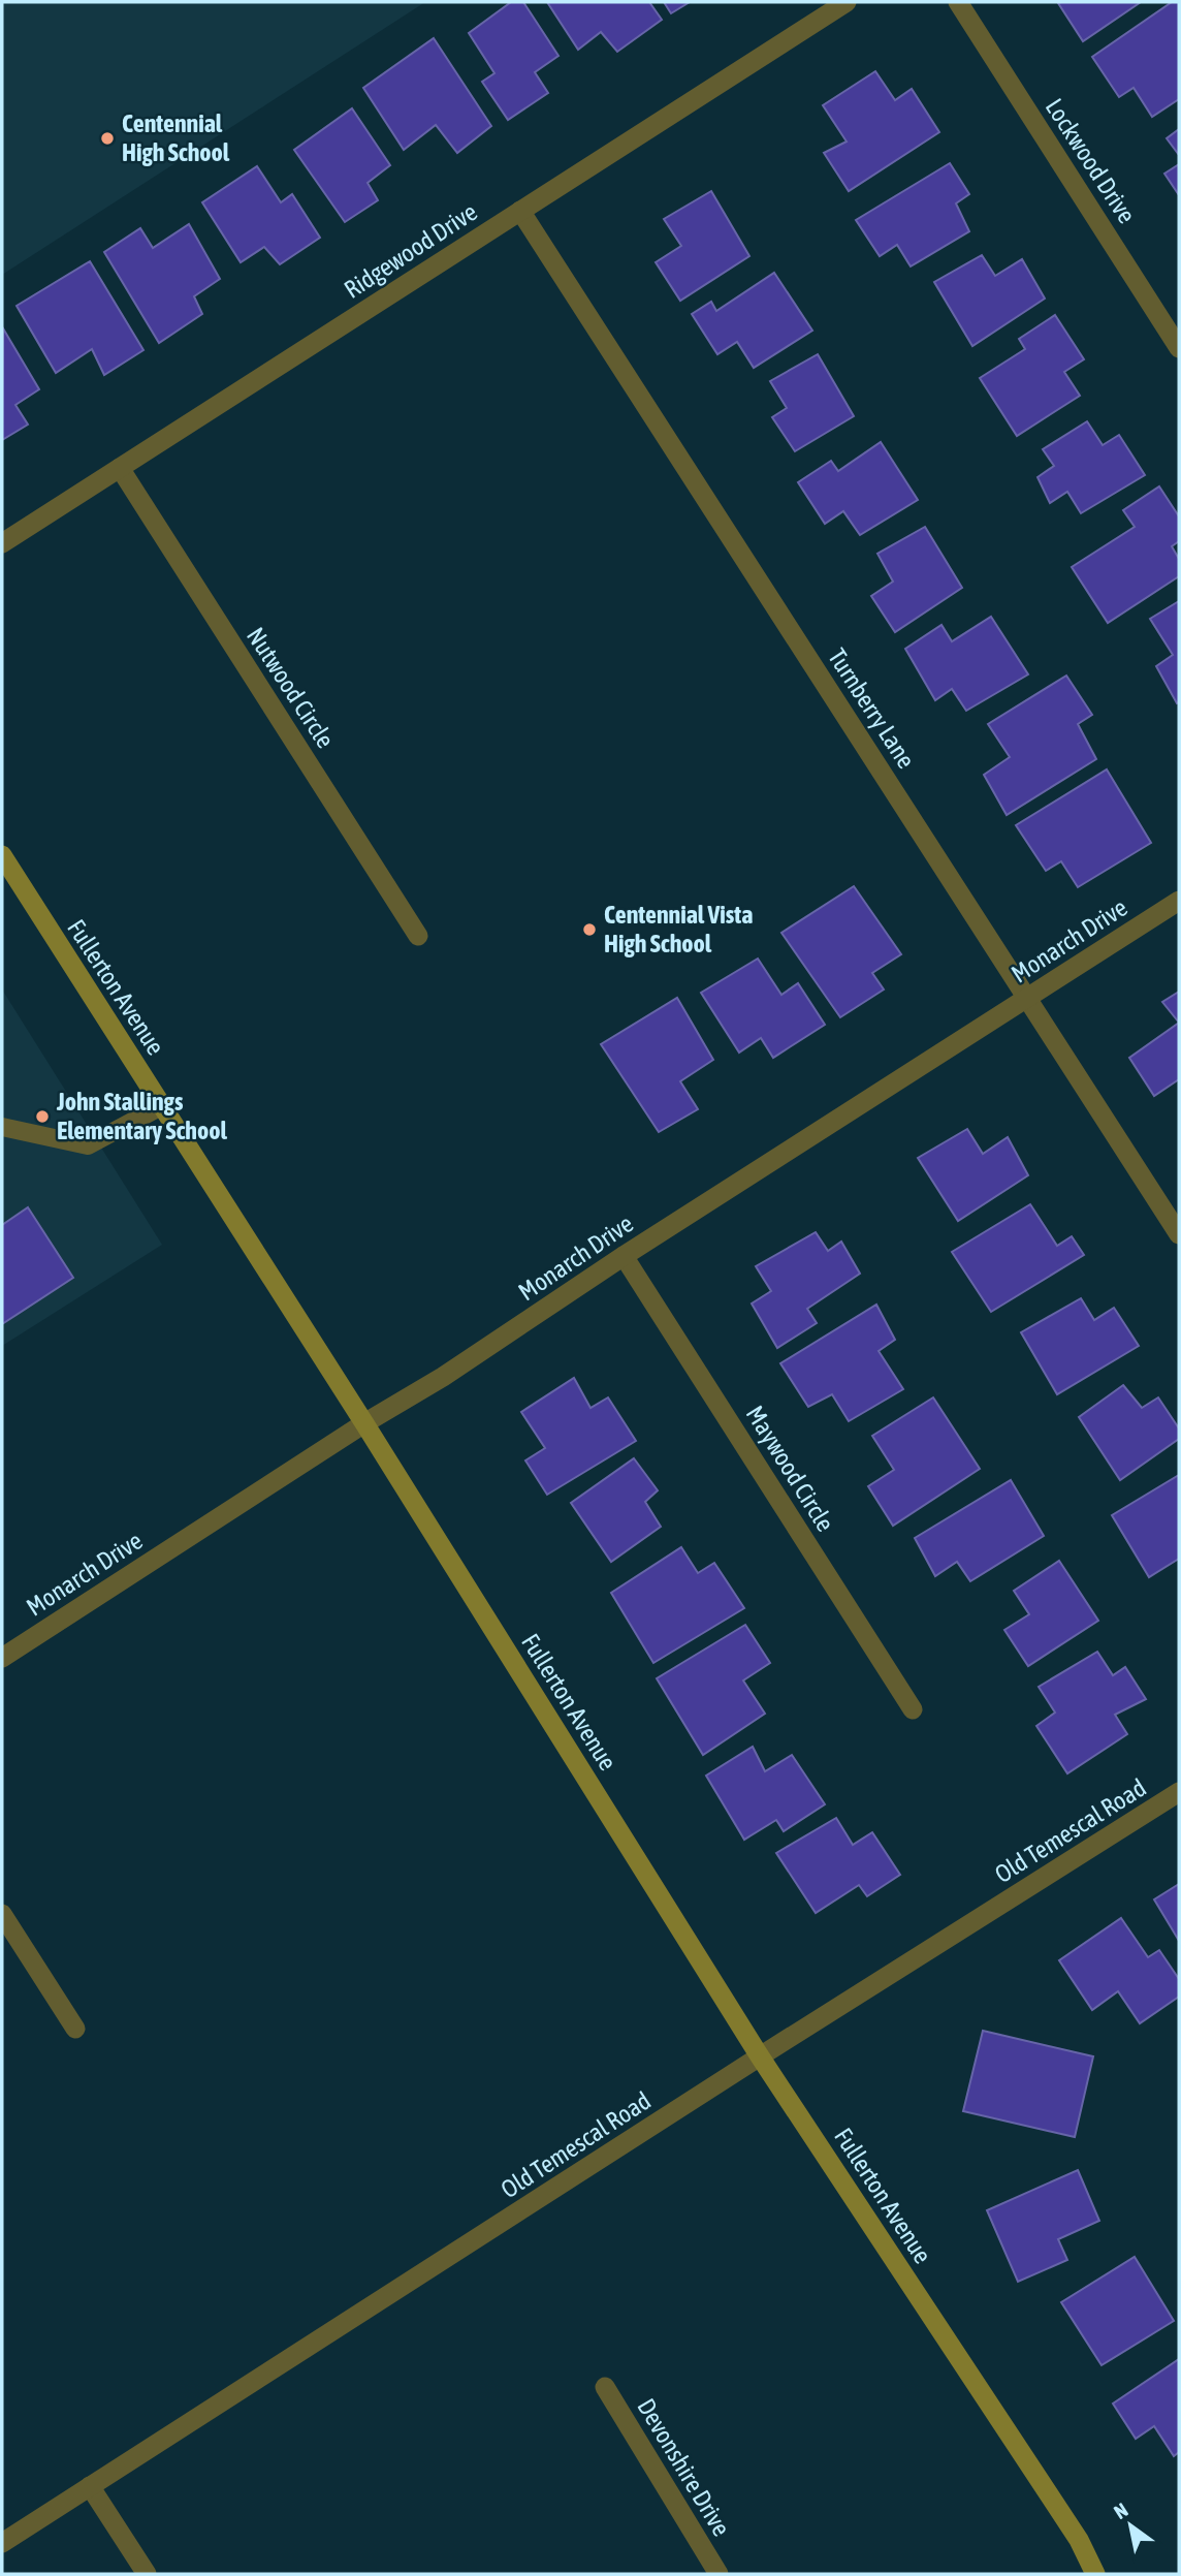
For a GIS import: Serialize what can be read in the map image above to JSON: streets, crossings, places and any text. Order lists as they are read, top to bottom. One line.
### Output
{"streets":{"main road":["Fullerton Avenue"],"street":["Lockwood Drive","Ridgewood Drive","Nutwood Circle","Turnberry Lane","Monarch Drive","Maywood Circle","Old Temescal Road","Devonshire Drive"]},"crossings":[["Ridgewood Drive","Nutwood Circle"],["Ridgewood Drive","Turnberry Lane"],["Turnberry Lane","Monarch Drive"],["Monarch Drive","Fullerton Avenue"],["Monarch Drive","Maywood Circle"],["Fullerton Avenue","Old Temescal Road"]],"places":["Centennial High School","Centennial Vista High School","John Stallings Elementary School"],"north":"top left"}
